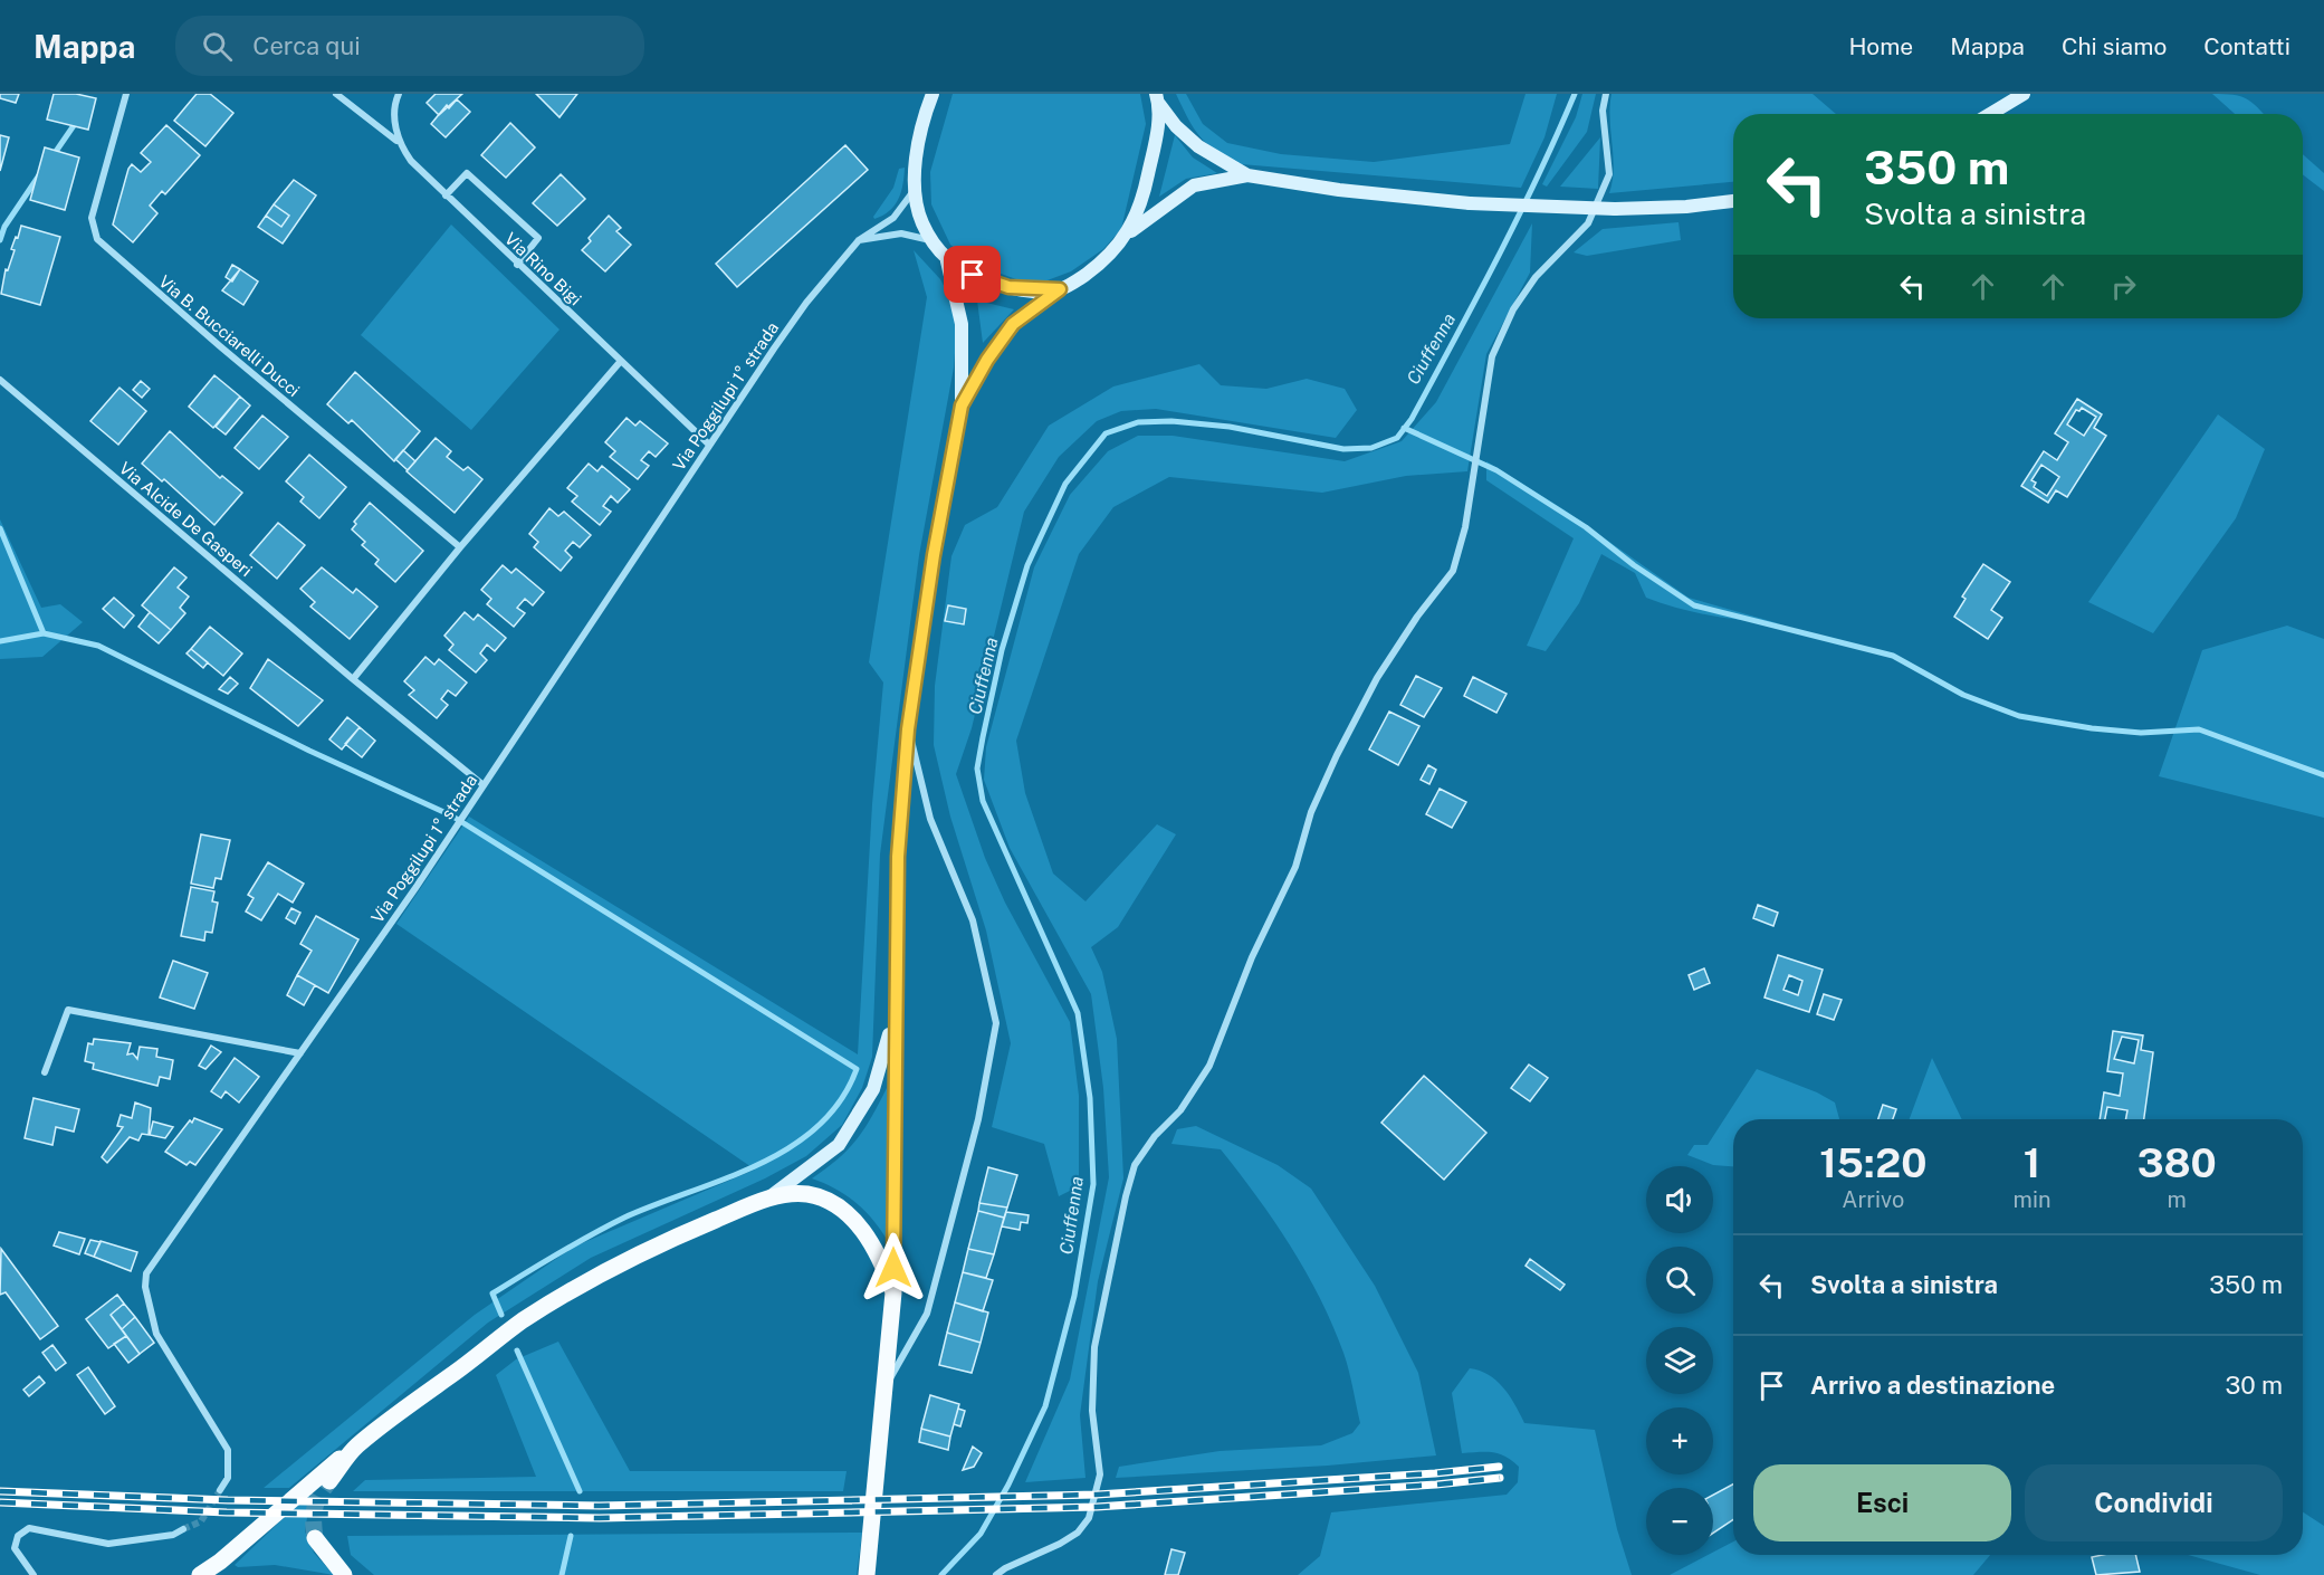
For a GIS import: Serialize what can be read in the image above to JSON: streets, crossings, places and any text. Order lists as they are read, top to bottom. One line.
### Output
{"streets":{"street":["Via Rino Bigi","Via B. Bucciarelli Ducci","Via Poggilupi 1° strada","Via Alcide De Gasperi"]},"crossings":[["Via Rino Bigi","Via Poggilupi 1° strada"],["Via Poggilupi 1° strada","Via Alcide De Gasperi"]],"water":["Ciuffenna"],"page":{"header":"Mappa","search":"Cerca qui","nav":["Home","Mappa","Chi siamo","Contatti"],"turn":["350 m","Svolta a sinistra"],"eta":["15:20","Arrivo","1","min","380","m"],"map_buttons":["+","−"],"list":[{"name":"Svolta a sinistra","value":"350 m"},{"name":"Arrivo a destinazione","value":"30 m"}],"buttons":["Esci","Condividi"]}}
